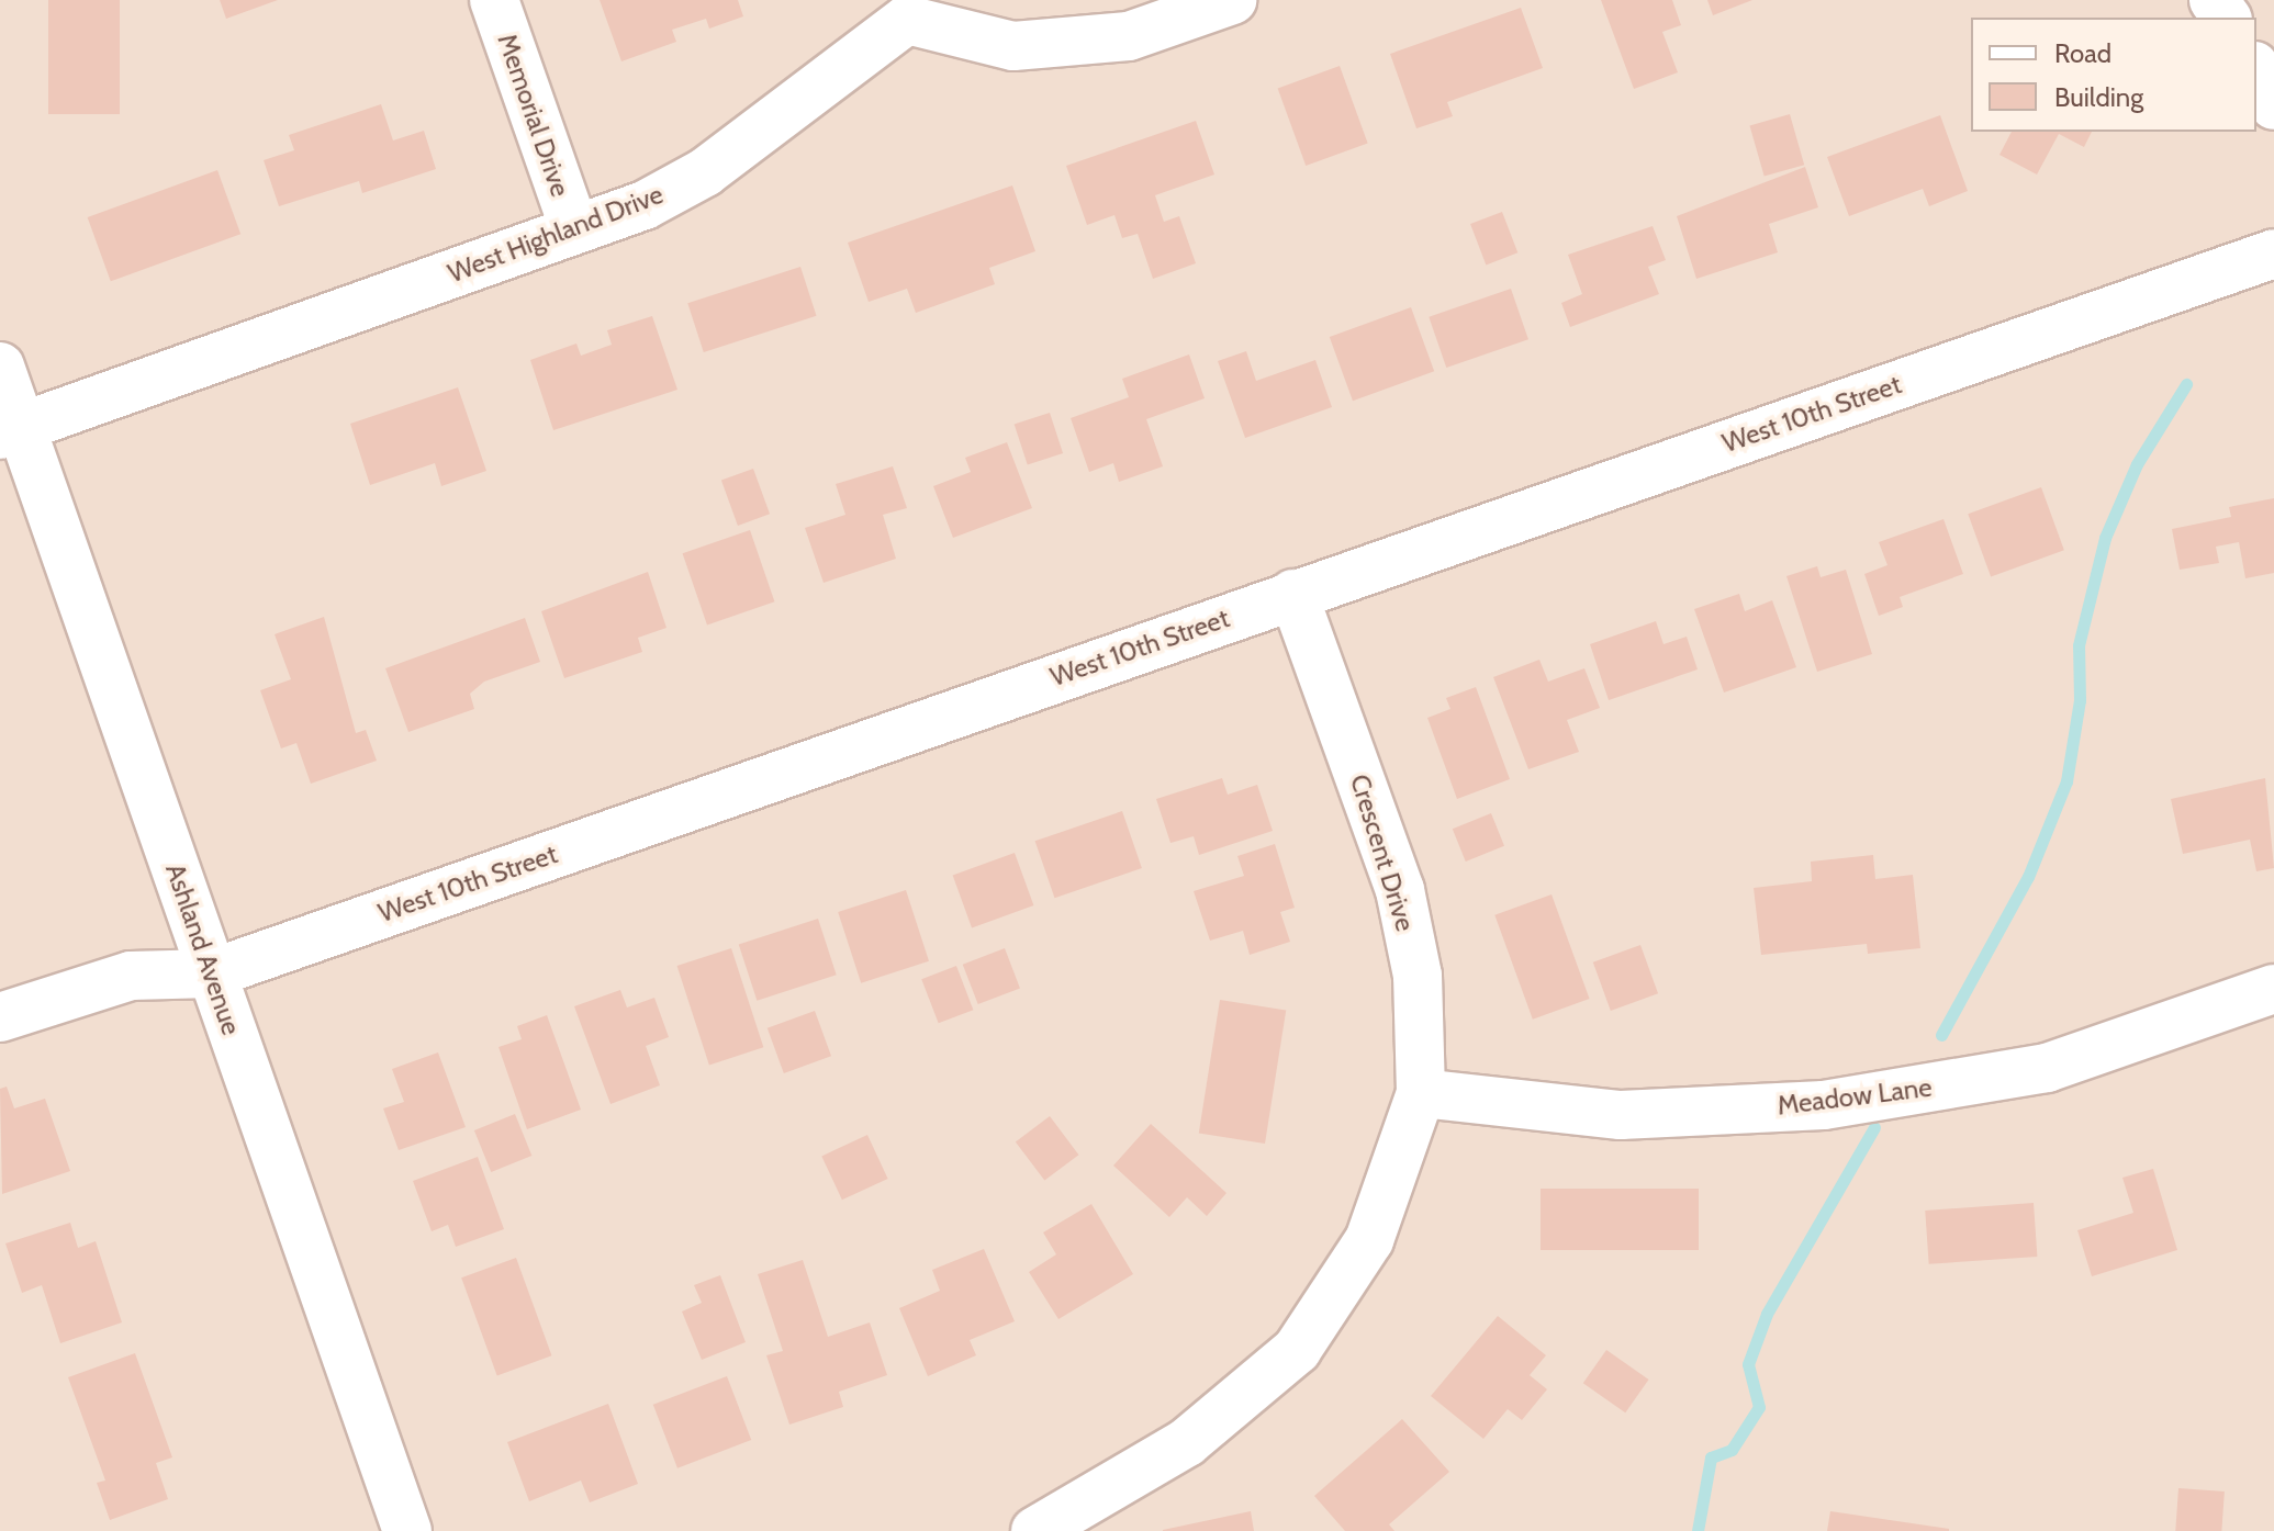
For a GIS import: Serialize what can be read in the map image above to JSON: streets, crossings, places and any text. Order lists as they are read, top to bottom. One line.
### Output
{"streets":{"street":["Memorial Drive","West Highland Drive","West 10th Street","Crescent Drive","Ashland Avenue","Meadow Lane"]},"crossings":[["Memorial Drive","West Highland Drive"],["West Highland Drive","Ashland Avenue"],["West 10th Street","Crescent Drive"],["West 10th Street","Ashland Avenue"],["Crescent Drive","Meadow Lane"]],"legend":["Road","Building"]}
